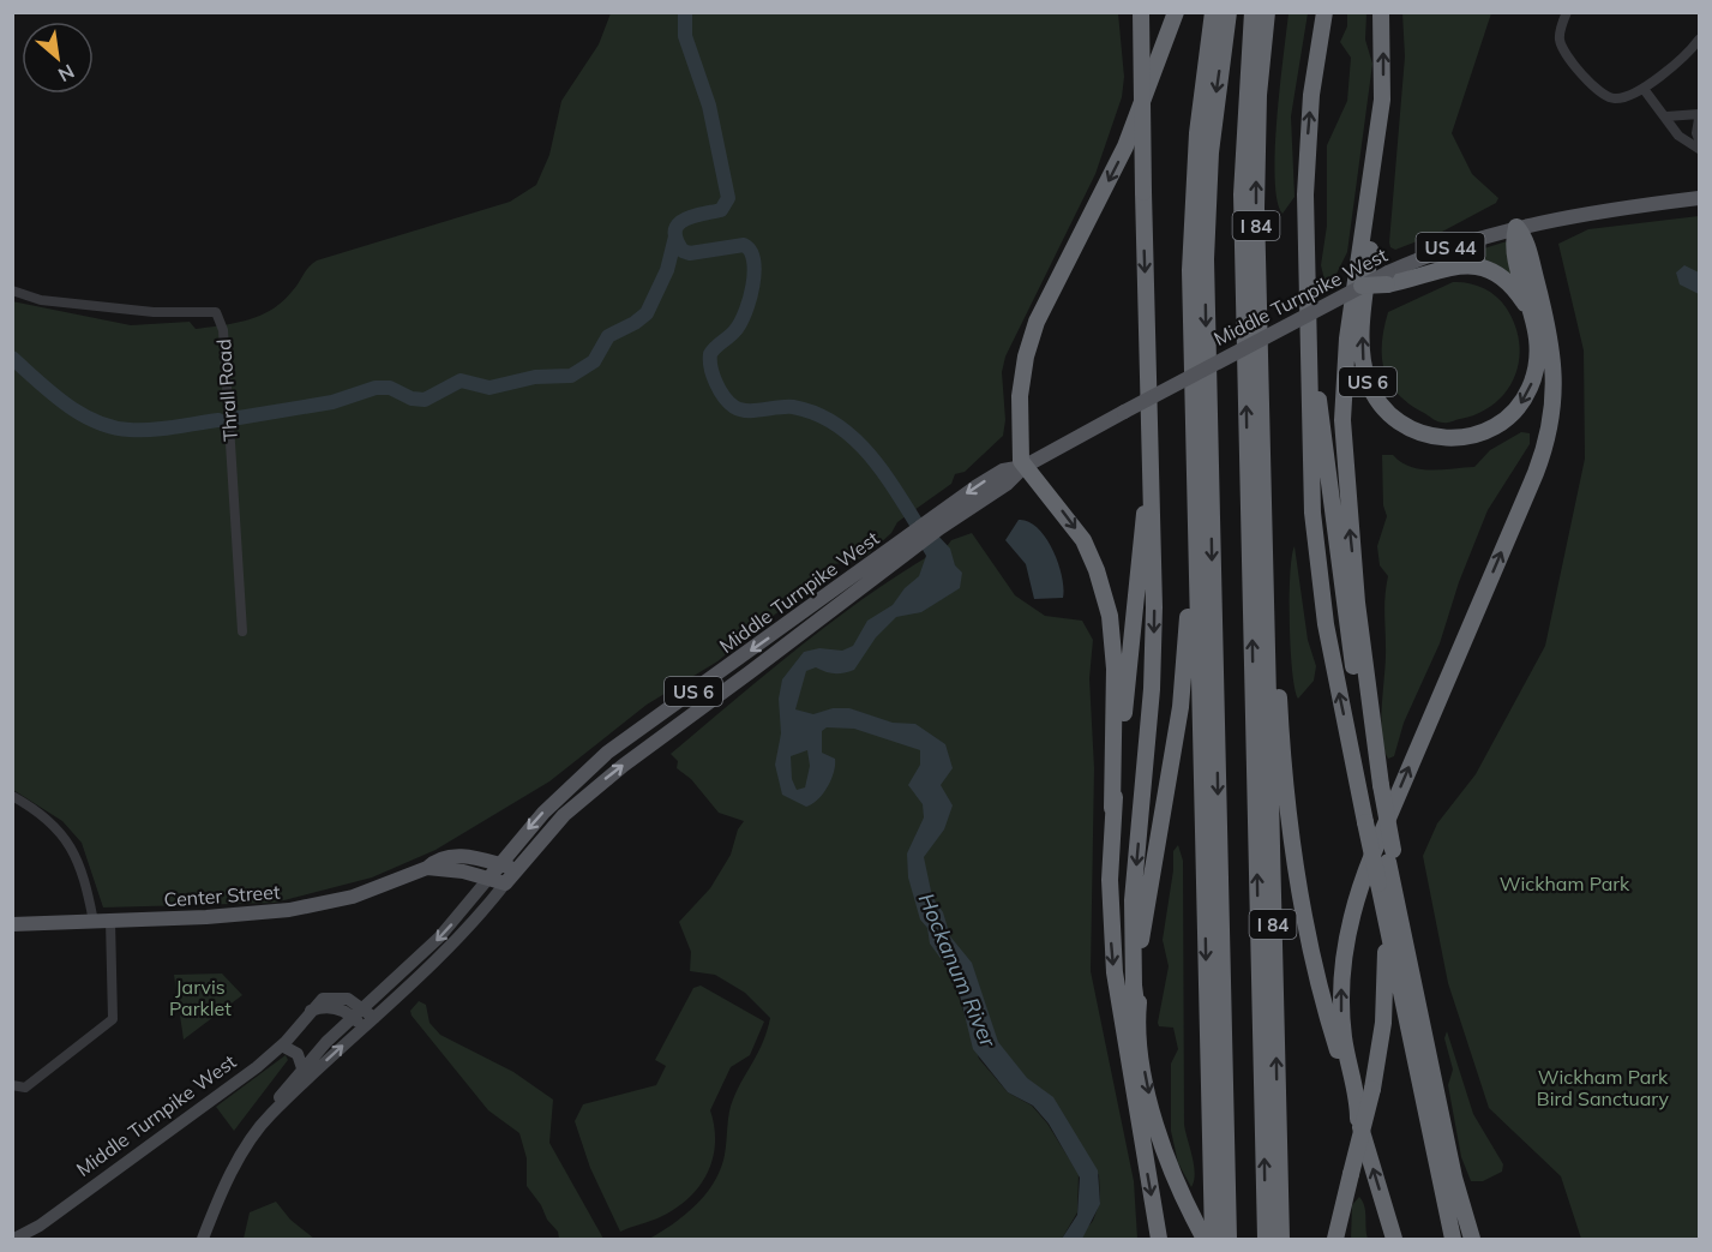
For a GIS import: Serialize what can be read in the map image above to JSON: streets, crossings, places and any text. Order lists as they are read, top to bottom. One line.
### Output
{"streets":{"highway":["I 84","US 6"],"main road":["US 44","Middle Turnpike West","Center Street"],"street":["Thrall Road"]},"crossings":[["Middle Turnpike West","US 6"],["Middle Turnpike West","Center Street"]],"water":["Hockanum River"],"parks":["Wickham Park","Jarvis Parklet","Wickham Park Bird Sanctuary"],"north":"bottom right"}
